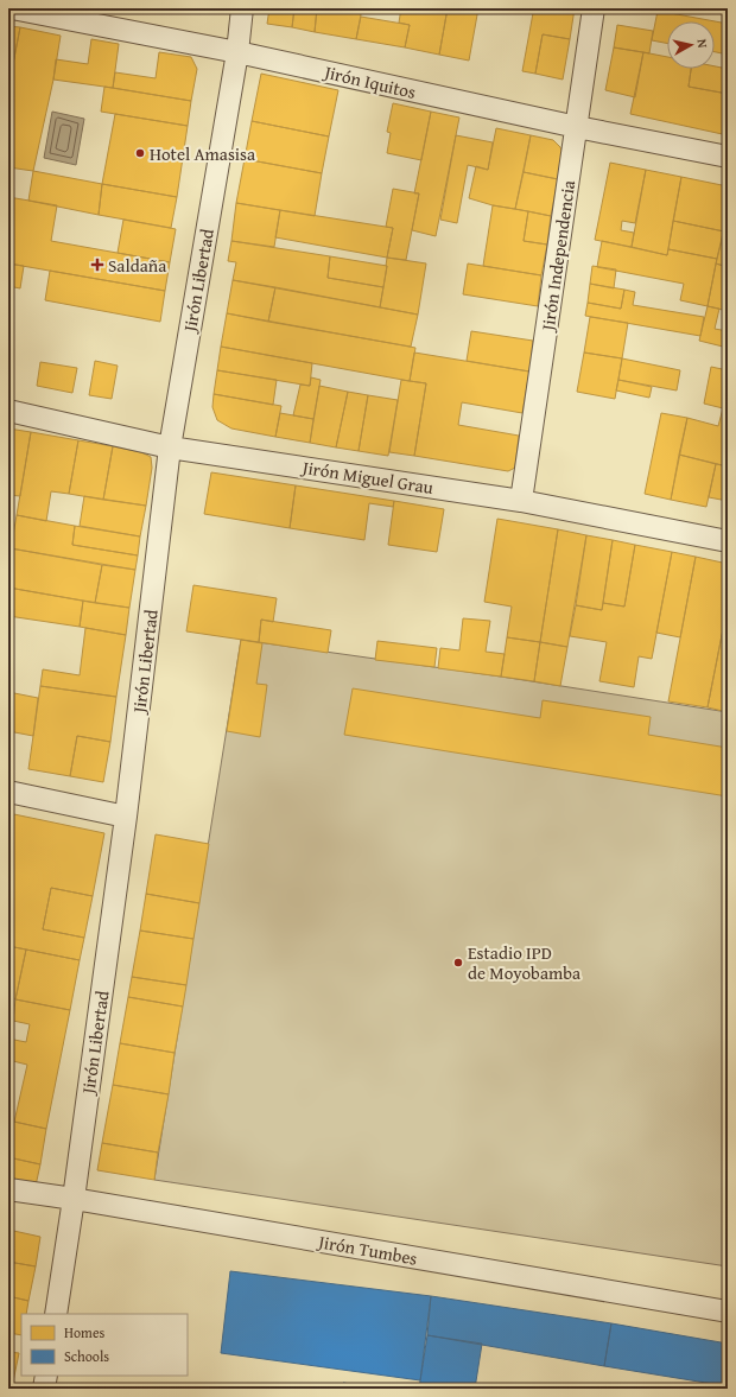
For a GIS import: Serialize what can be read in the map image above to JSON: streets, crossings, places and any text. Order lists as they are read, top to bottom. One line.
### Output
{"streets":{"street":["Jirón Iquitos","Jirón Independencia","Jirón Libertad","Jirón Miguel Grau","Jirón Tumbes"]},"crossings":[["Jirón Iquitos","Jirón Independencia"],["Jirón Iquitos","Jirón Libertad"],["Jirón Independencia","Jirón Miguel Grau"],["Jirón Libertad","Jirón Miguel Grau"],["Jirón Libertad","Jirón Tumbes"]],"places":{"other":["Hotel Amasisa","Estadio IPD de Moyobamba"],"health":["Saldaña"]},"legend":["Homes","Schools"],"north":"right"}
